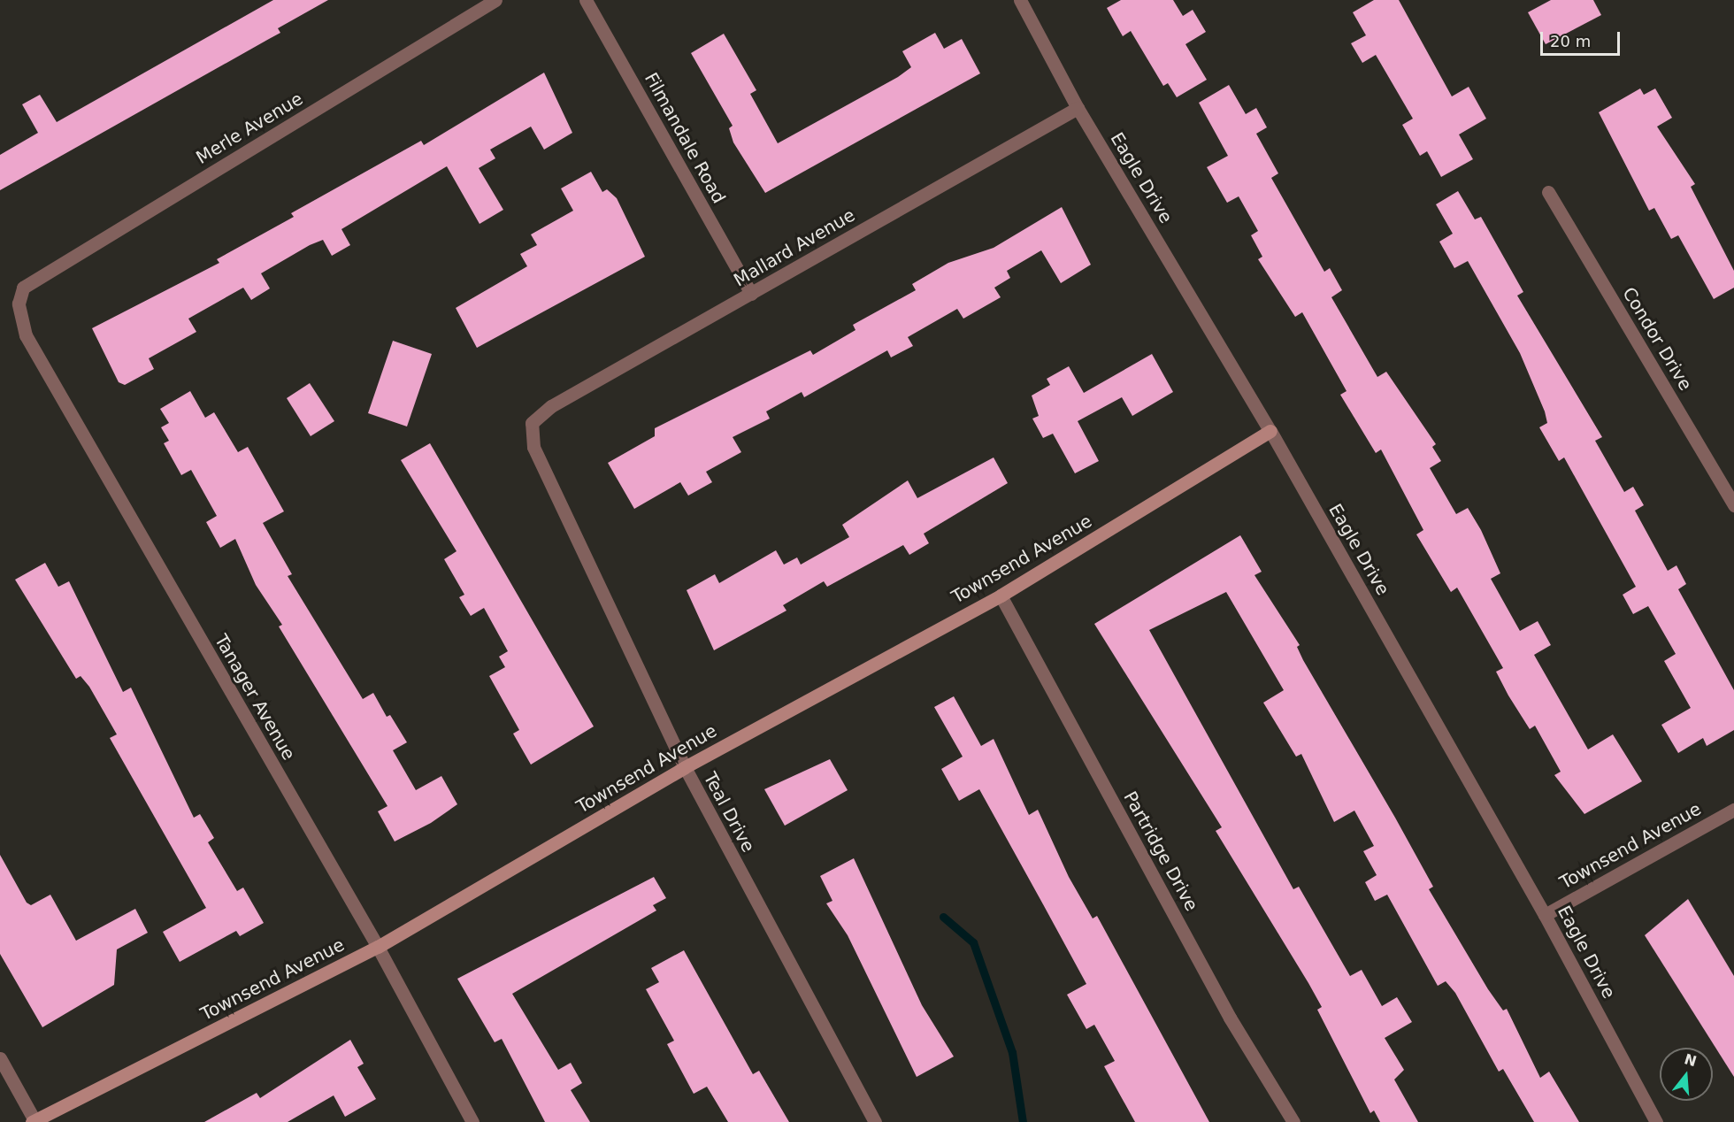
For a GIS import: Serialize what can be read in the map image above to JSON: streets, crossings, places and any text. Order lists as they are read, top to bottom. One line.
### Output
{"streets":{"street":["Merle Avenue","Filmandale Road","Eagle Drive","Mallard Avenue","Condor Drive","Townsend Avenue","Tanager Avenue","Teal Drive","Partridge Drive"]},"crossings":[["Merle Avenue","Tanager Avenue"],["Filmandale Road","Mallard Avenue"],["Eagle Drive","Mallard Avenue"],["Eagle Drive","Townsend Avenue"],["Mallard Avenue","Teal Drive"],["Townsend Avenue","Tanager Avenue"],["Townsend Avenue","Teal Drive"],["Townsend Avenue","Partridge Drive"]],"scale_bar":"20 m","north":"top"}
